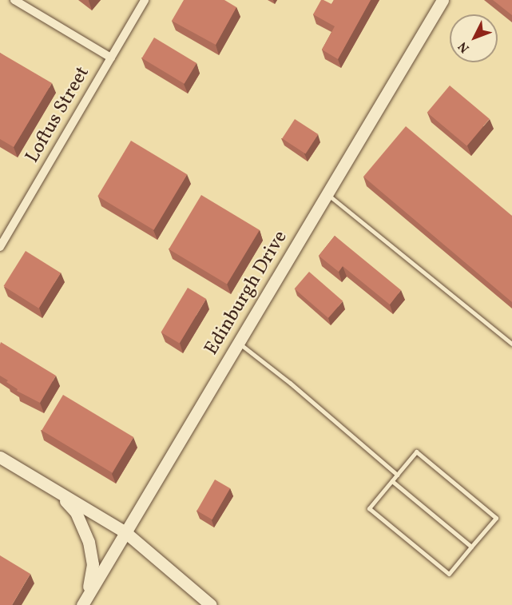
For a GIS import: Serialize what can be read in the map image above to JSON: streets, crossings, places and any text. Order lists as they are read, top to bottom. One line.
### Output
{"streets":{"street":["Loftus Street","Edinburgh Drive"]},"north":"bottom left"}
